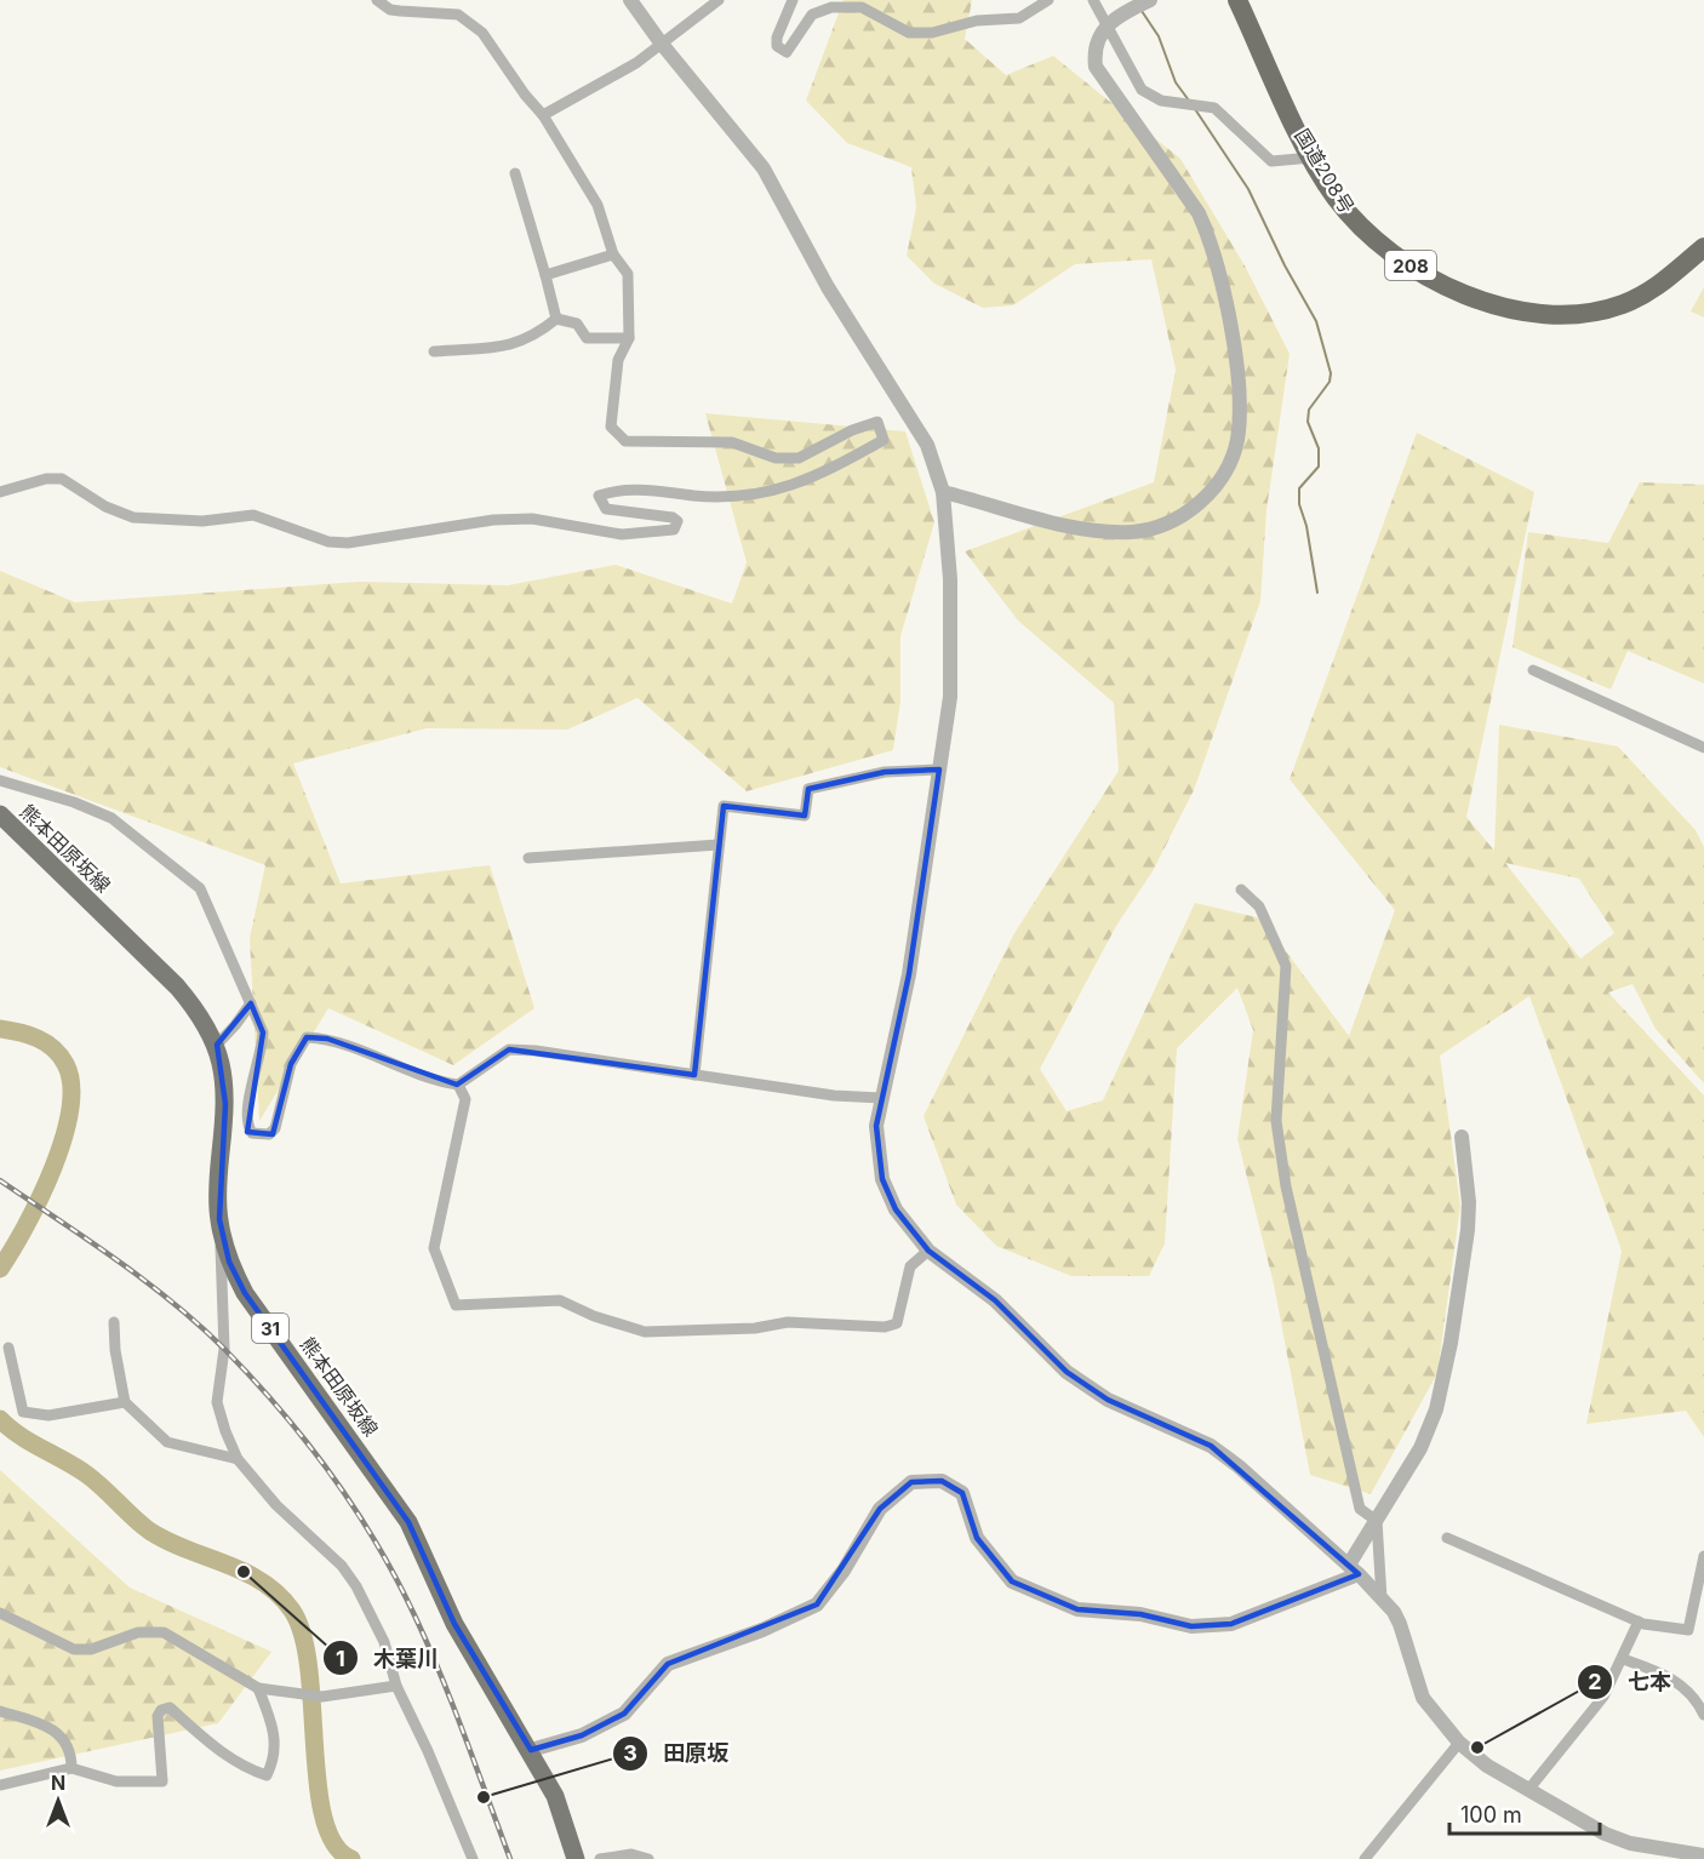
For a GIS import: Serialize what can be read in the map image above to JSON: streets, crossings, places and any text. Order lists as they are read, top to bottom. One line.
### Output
{"streets":{"highway":["国道208号","208"],"main road":["熊本田原坂線","31"]},"places":["木葉川","七本","田原坂"],"scale_bar":"100 m","north":"top"}
